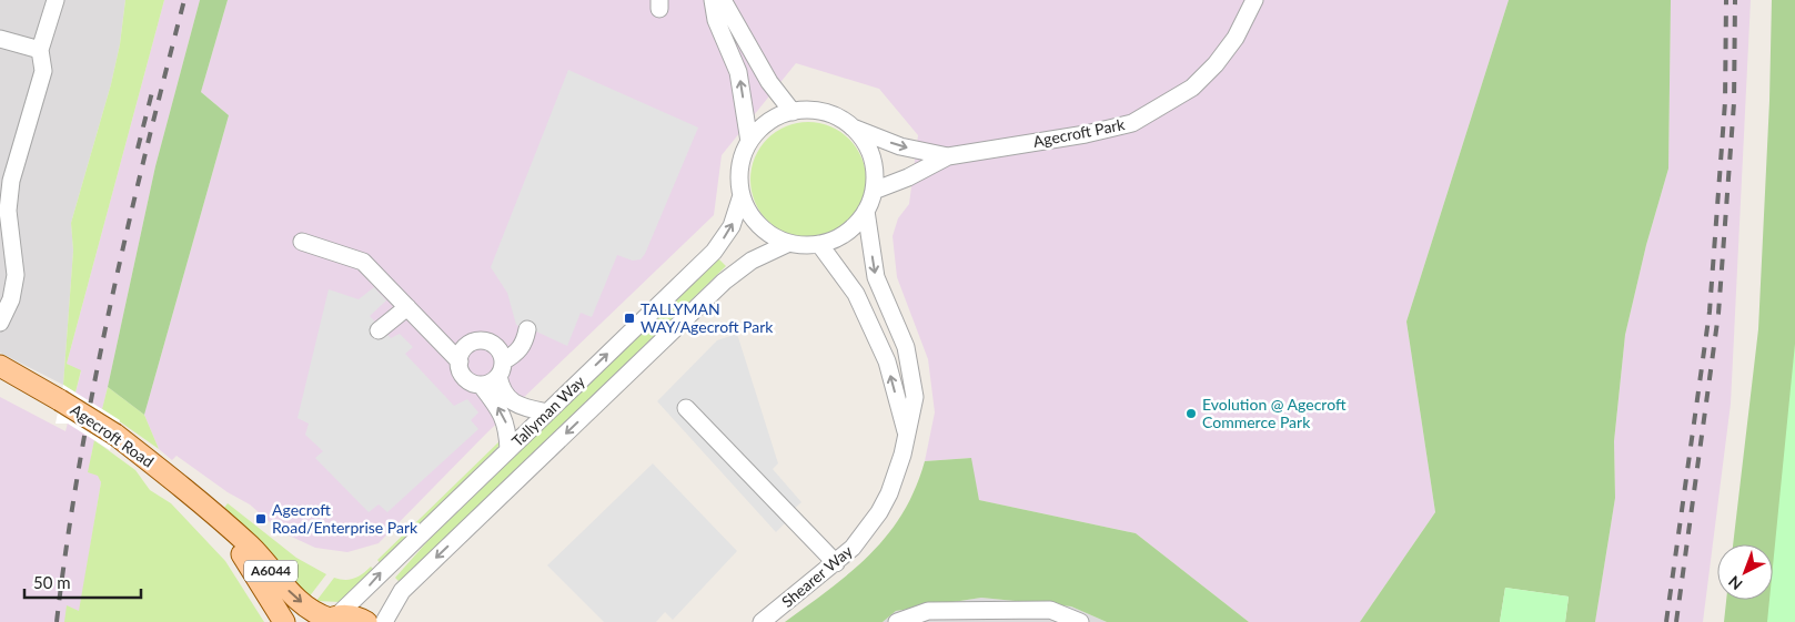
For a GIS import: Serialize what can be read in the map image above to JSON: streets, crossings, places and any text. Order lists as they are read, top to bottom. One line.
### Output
{"streets":{"main road":["Agecroft Road","A6044"],"street":["Agecroft Park","Tallyman Way","Shearer Way"]},"crossings":[["Tallyman Way","Agecroft Road"],["Tallyman Way","Shearer Way"]],"places":{"transit":["TALLYMAN WAY/Agecroft Park","Agecroft Road/Enterprise Park"],"other":["Evolution @ Agecroft Commerce Park"]},"scale_bar":"50 m","north":"bottom left"}
